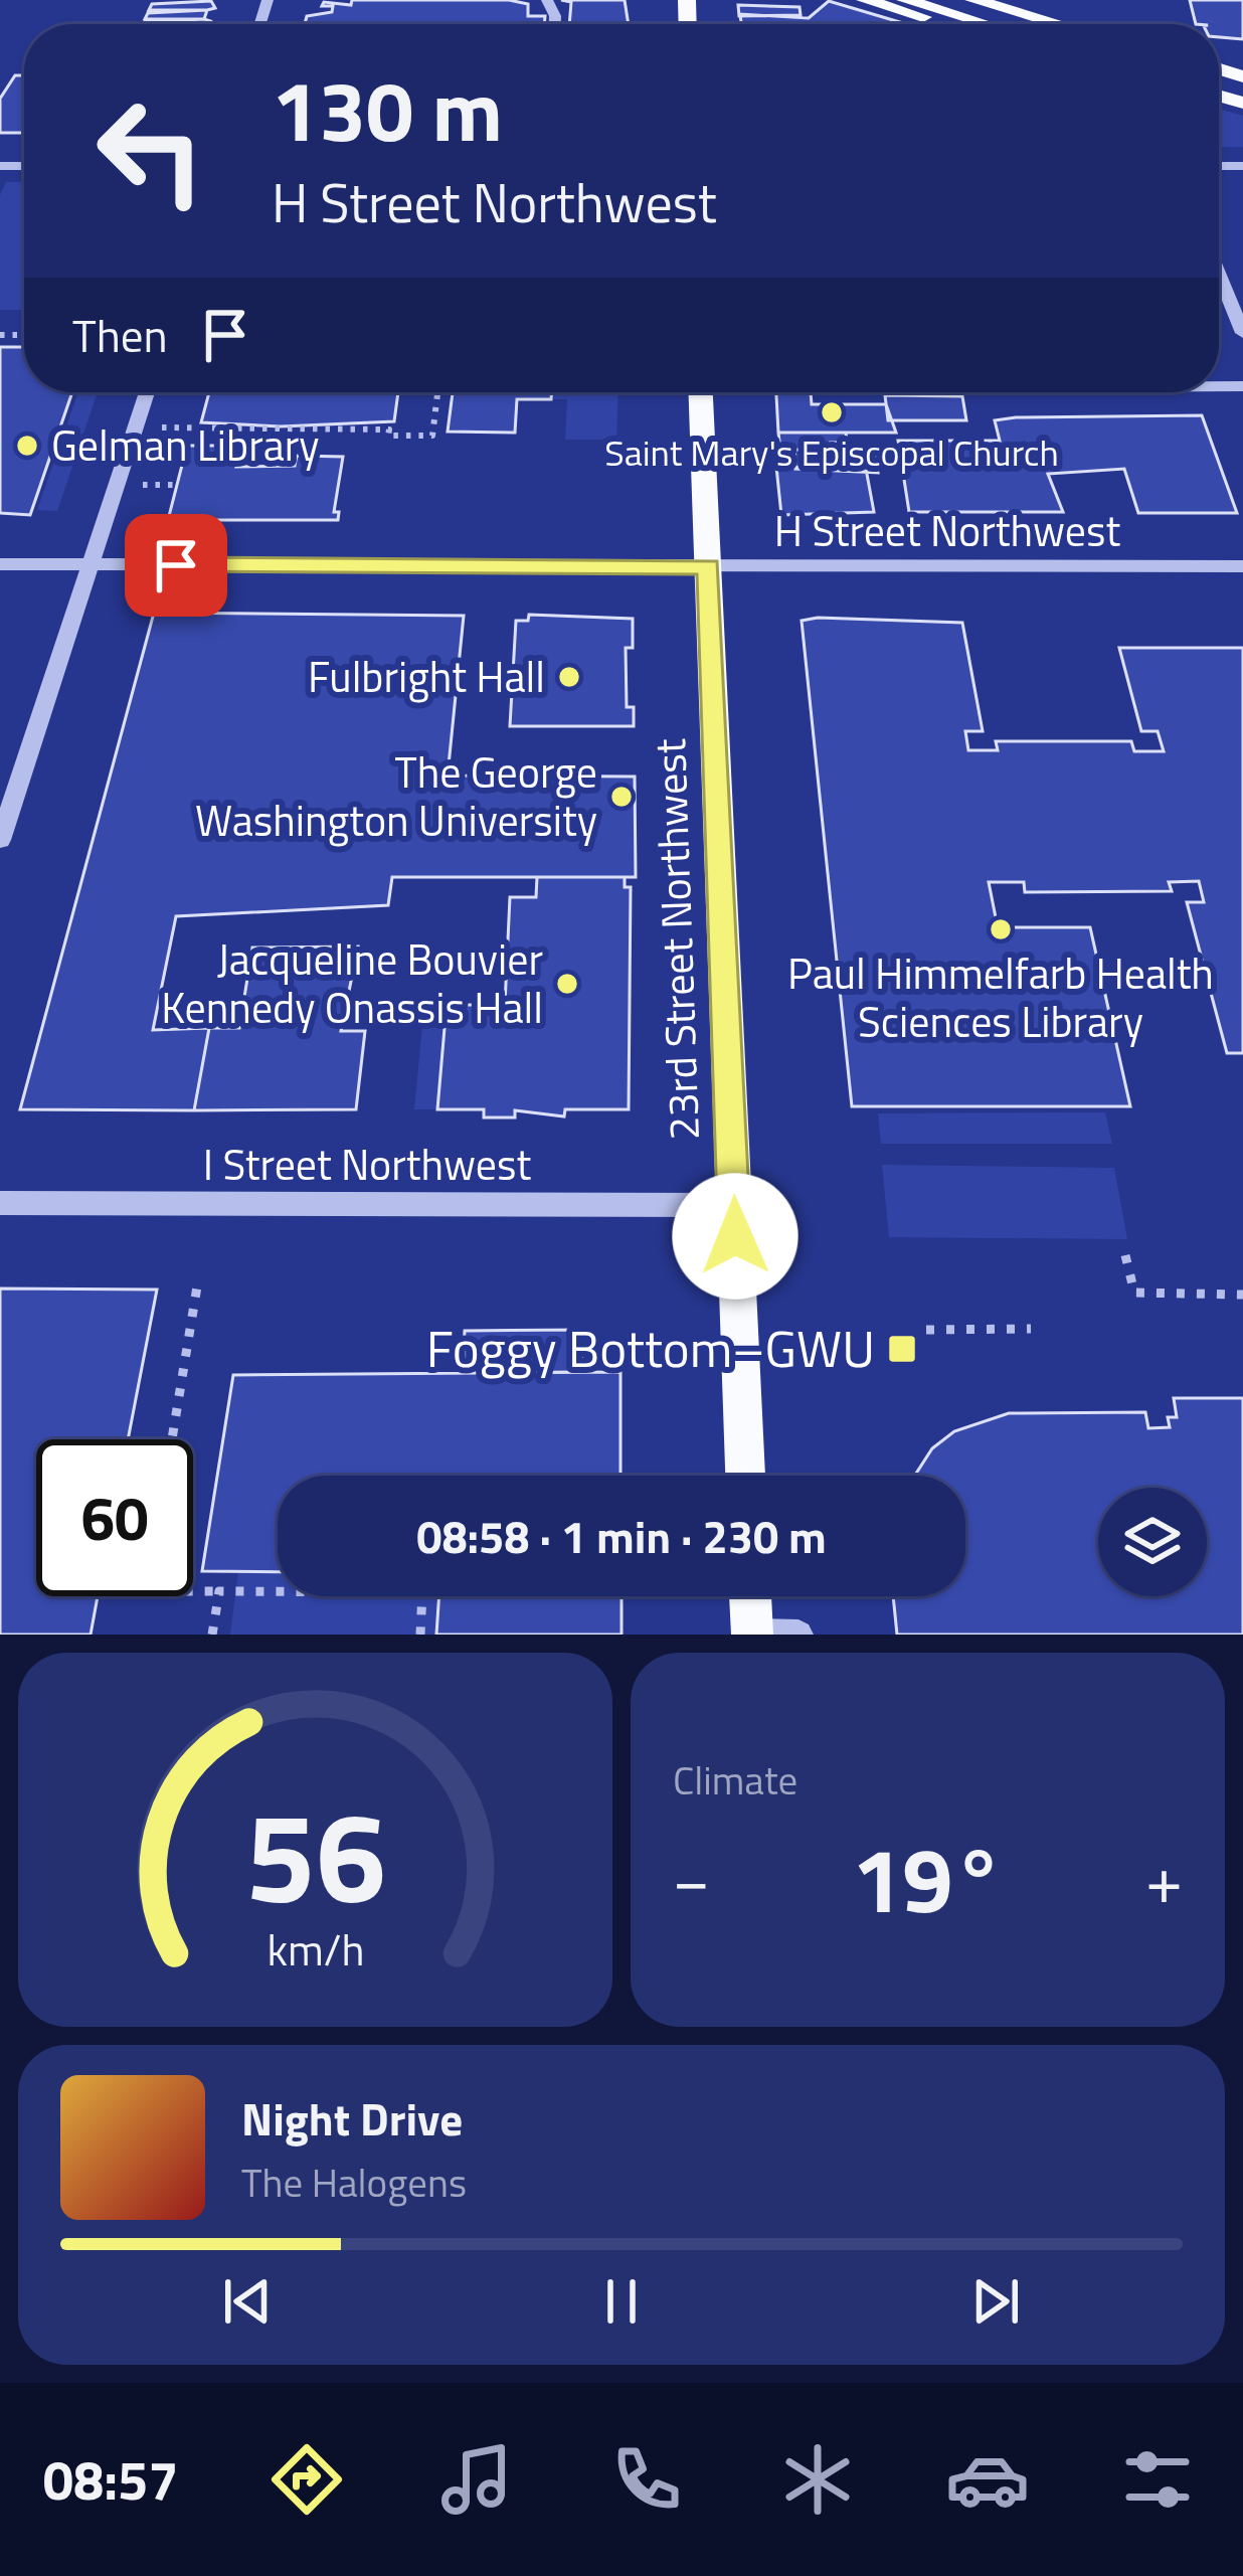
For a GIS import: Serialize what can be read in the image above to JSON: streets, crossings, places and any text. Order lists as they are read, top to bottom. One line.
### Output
{"streets":{"main road":["23rd Street Northwest"],"street":["H Street Northwest","I Street Northwest"]},"crossings":[["H Street Northwest","23rd Street Northwest"],["23rd Street Northwest","I Street Northwest"]],"places":{"other":["Saint Mary's Episcopal Church","Gelman Library","Fulbright Hall","The George Washington University","Paul Himmelfarb Health Sciences Library","Jacqueline Bouvier Kennedy Onassis Hall"],"transit":["Foggy Bottom–GWU"]},"page":{"turn":["130 m","H Street Northwest"],"then":"Then","limit":"60","trip":"08:58 · 1 min · 230 m","tile":"Climate","heat":["−","19°","+"],"song":["Night Drive","The Halogens"],"tabs":"08:57","gauge":["56","km/h"]}}
